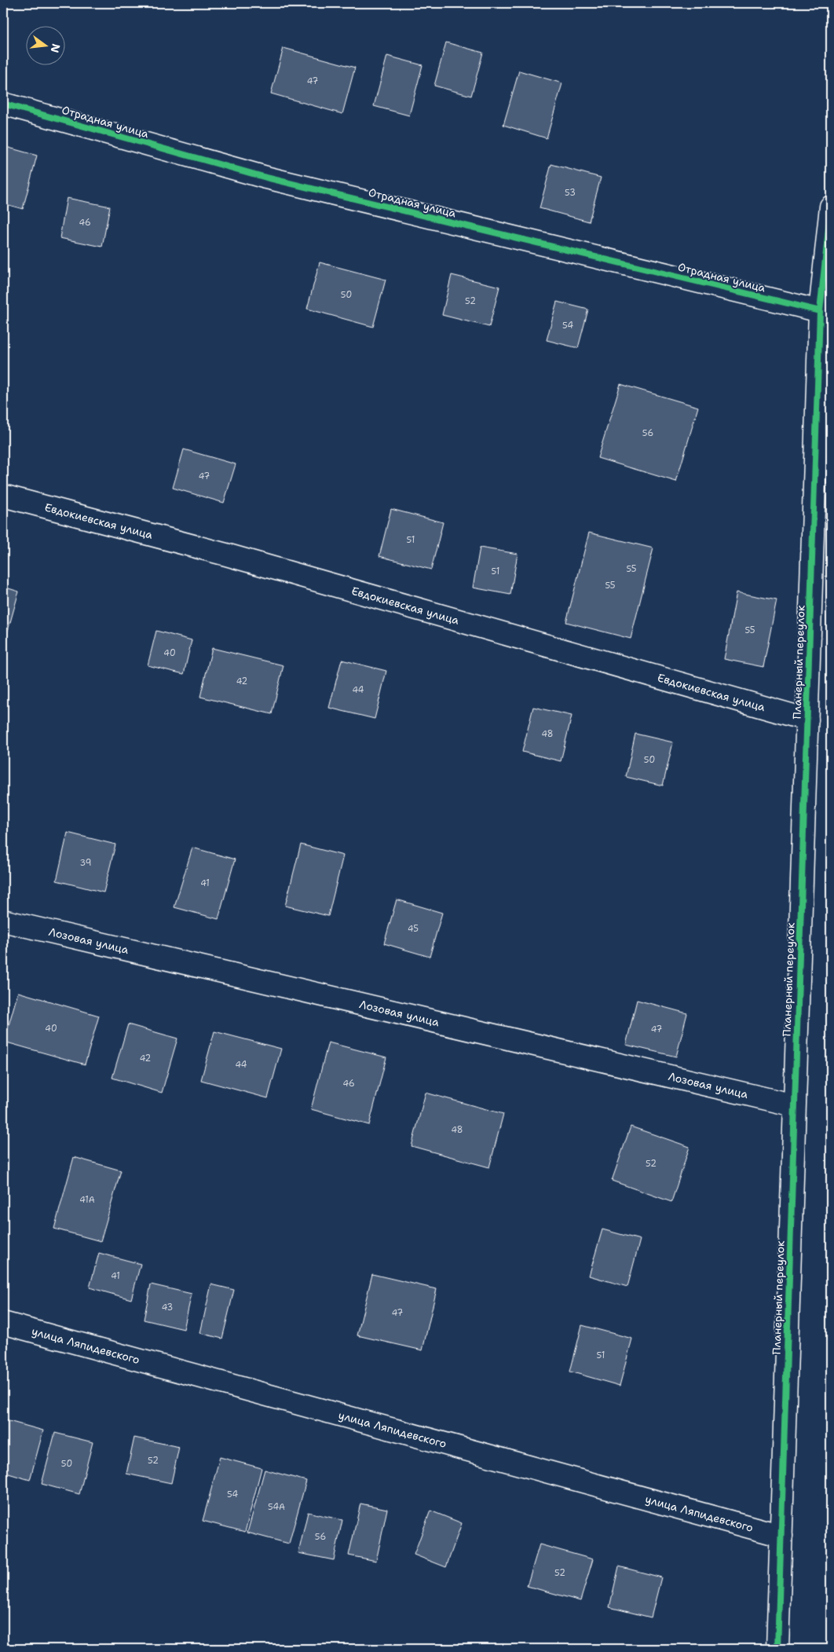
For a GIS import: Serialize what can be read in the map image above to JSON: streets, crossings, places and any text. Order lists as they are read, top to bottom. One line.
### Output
{"streets":{"street":["Отрадная улица","Евдокиевская улица","Планерный переулок","Лозовая улица","улица Ляпидевского"]},"crossings":[["Отрадная улица","Планерный переулок"],["Евдокиевская улица","Планерный переулок"],["Планерный переулок","Лозовая улица"],["Планерный переулок","улица Ляпидевского"]],"house_numbers":["47","53","46","50","52","54","56","47","51","55","51","55","55","40","42","44","48","50","39","41","45","40","47","42","44","46","48","52","41А","41","43","47","51","52","50","54","54А","56","52"],"north":"right"}
